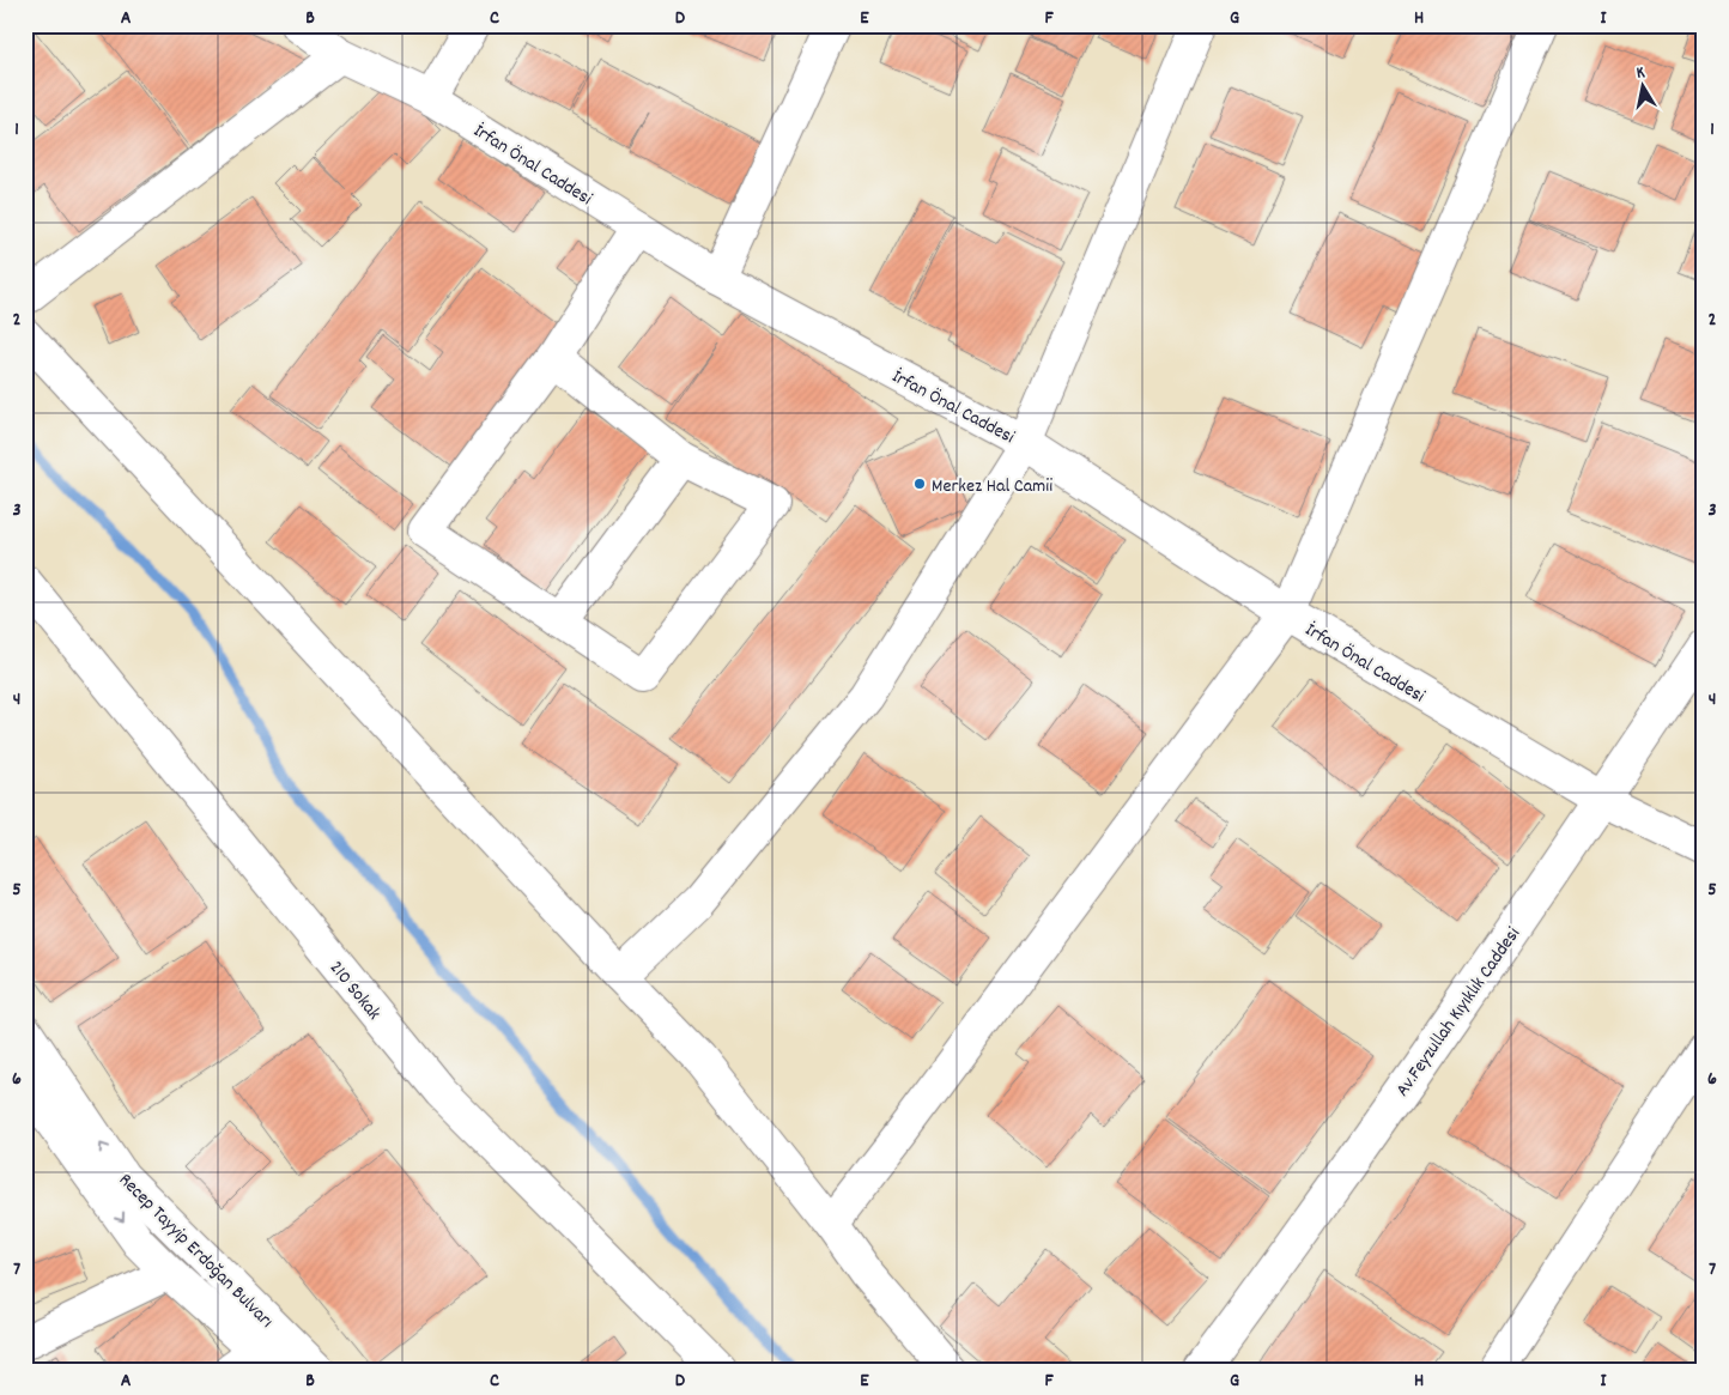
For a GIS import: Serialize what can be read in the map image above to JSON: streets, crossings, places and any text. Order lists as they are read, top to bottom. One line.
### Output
{"streets":{"street":["İrfan Önal Caddesi","210 Sokak","Av.Feyzullah Kıyıklık Caddesi","Recep Tayyip Erdoğan Bulvarı"]},"crossings":[["İrfan Önal Caddesi","Av.Feyzullah Kıyıklık Caddesi"]],"places":["Merkez Hal Camii"],"north":"top","grid":{"columns":["A","B","C","D","E","F","G","H","I"],"rows":["1","2","3","4","5","6","7"]}}
